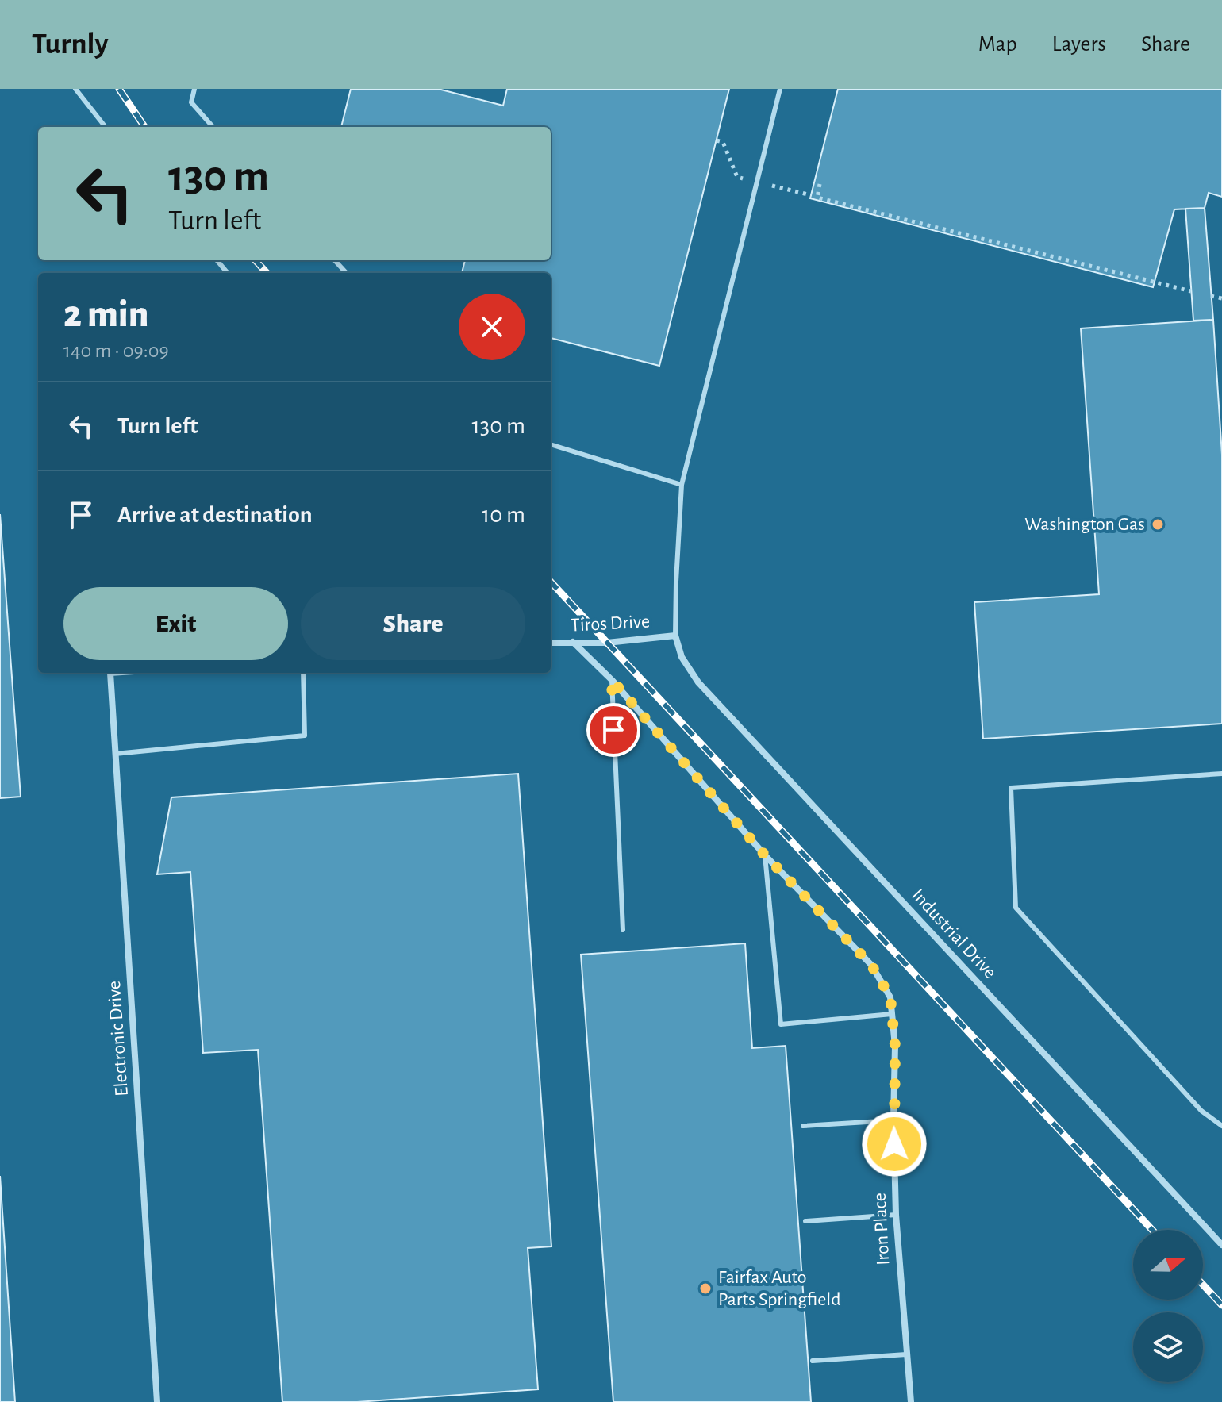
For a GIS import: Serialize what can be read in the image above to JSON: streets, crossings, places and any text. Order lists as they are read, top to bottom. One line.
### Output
{"streets":{"street":["Tiros Drive","Industrial Drive","Electronic Drive","Iron Place"]},"crossings":[["Tiros Drive","Industrial Drive"],["Tiros Drive","Iron Place"]],"places":["Washington Gas","Fairfax Auto Parts Springfield"],"north":"right","page":{"header":"Turnly","nav":["Map","Layers","Share"],"turn":["130 m","Turn left"],"heading":["2 min","140 m · 09:09"],"list":[{"name":"Turn left","value":"130 m"},{"name":"Arrive at destination","value":"10 m"}],"buttons":["Exit","Share"]}}
